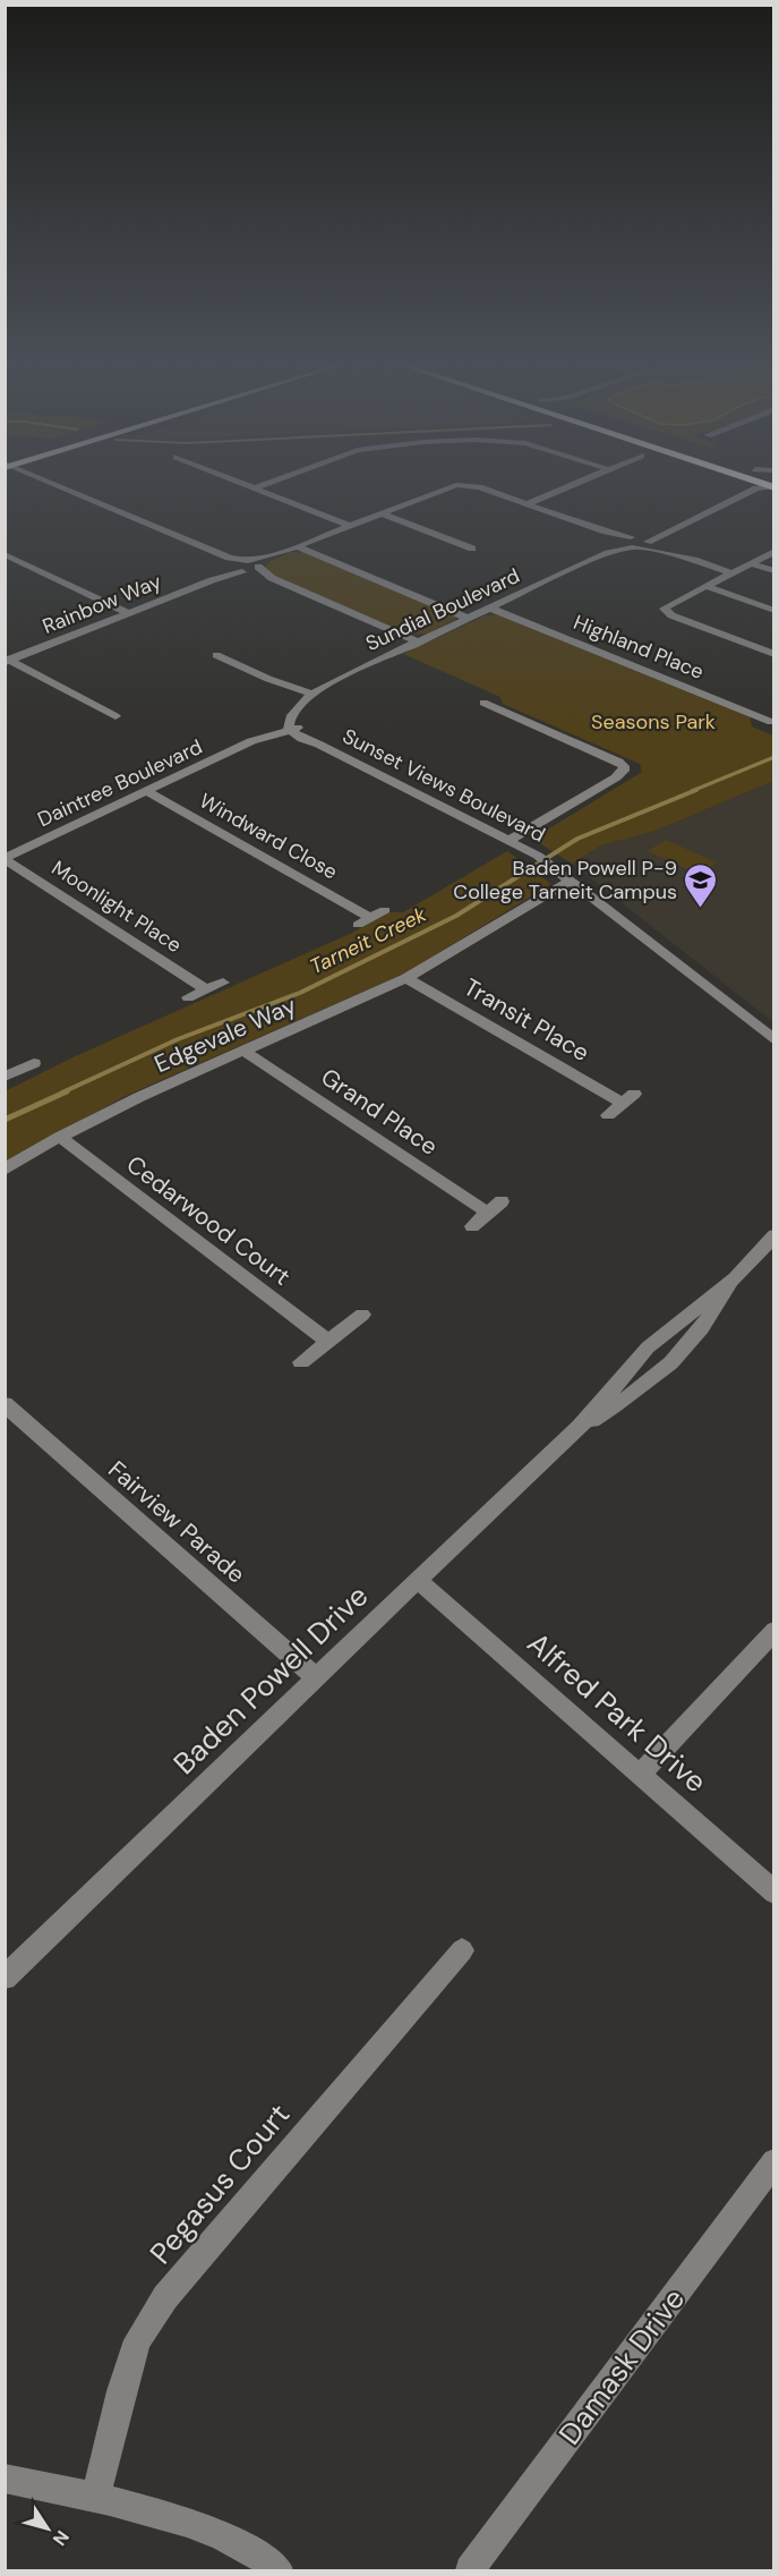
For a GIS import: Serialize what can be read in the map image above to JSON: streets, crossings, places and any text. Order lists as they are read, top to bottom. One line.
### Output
{"streets":{"street":["Rainbow Way","Sundial Boulevard","Highland Place","Daintree Boulevard","Sunset Views Boulevard","Windward Close","Moonlight Place","Transit Place","Edgevale Way","Grand Place","Cedarwood Court","Fairview Parade","Baden Powell Drive","Alfred Park Drive","Pegasus Court","Damask Drive"]},"crossings":[["Sundial Boulevard","Highland Place"],["Sundial Boulevard","Daintree Boulevard"],["Sundial Boulevard","Sunset Views Boulevard"],["Daintree Boulevard","Sunset Views Boulevard"],["Daintree Boulevard","Windward Close"],["Daintree Boulevard","Moonlight Place"],["Sunset Views Boulevard","Edgevale Way"],["Transit Place","Edgevale Way"],["Edgevale Way","Grand Place"],["Edgevale Way","Cedarwood Court"],["Fairview Parade","Baden Powell Drive"],["Baden Powell Drive","Alfred Park Drive"]],"water":["Tarneit Creek"],"parks":["Seasons Park"],"places":{"school or university":["Baden Powell P-9 College Tarneit Campus"]},"north":"bottom right"}
